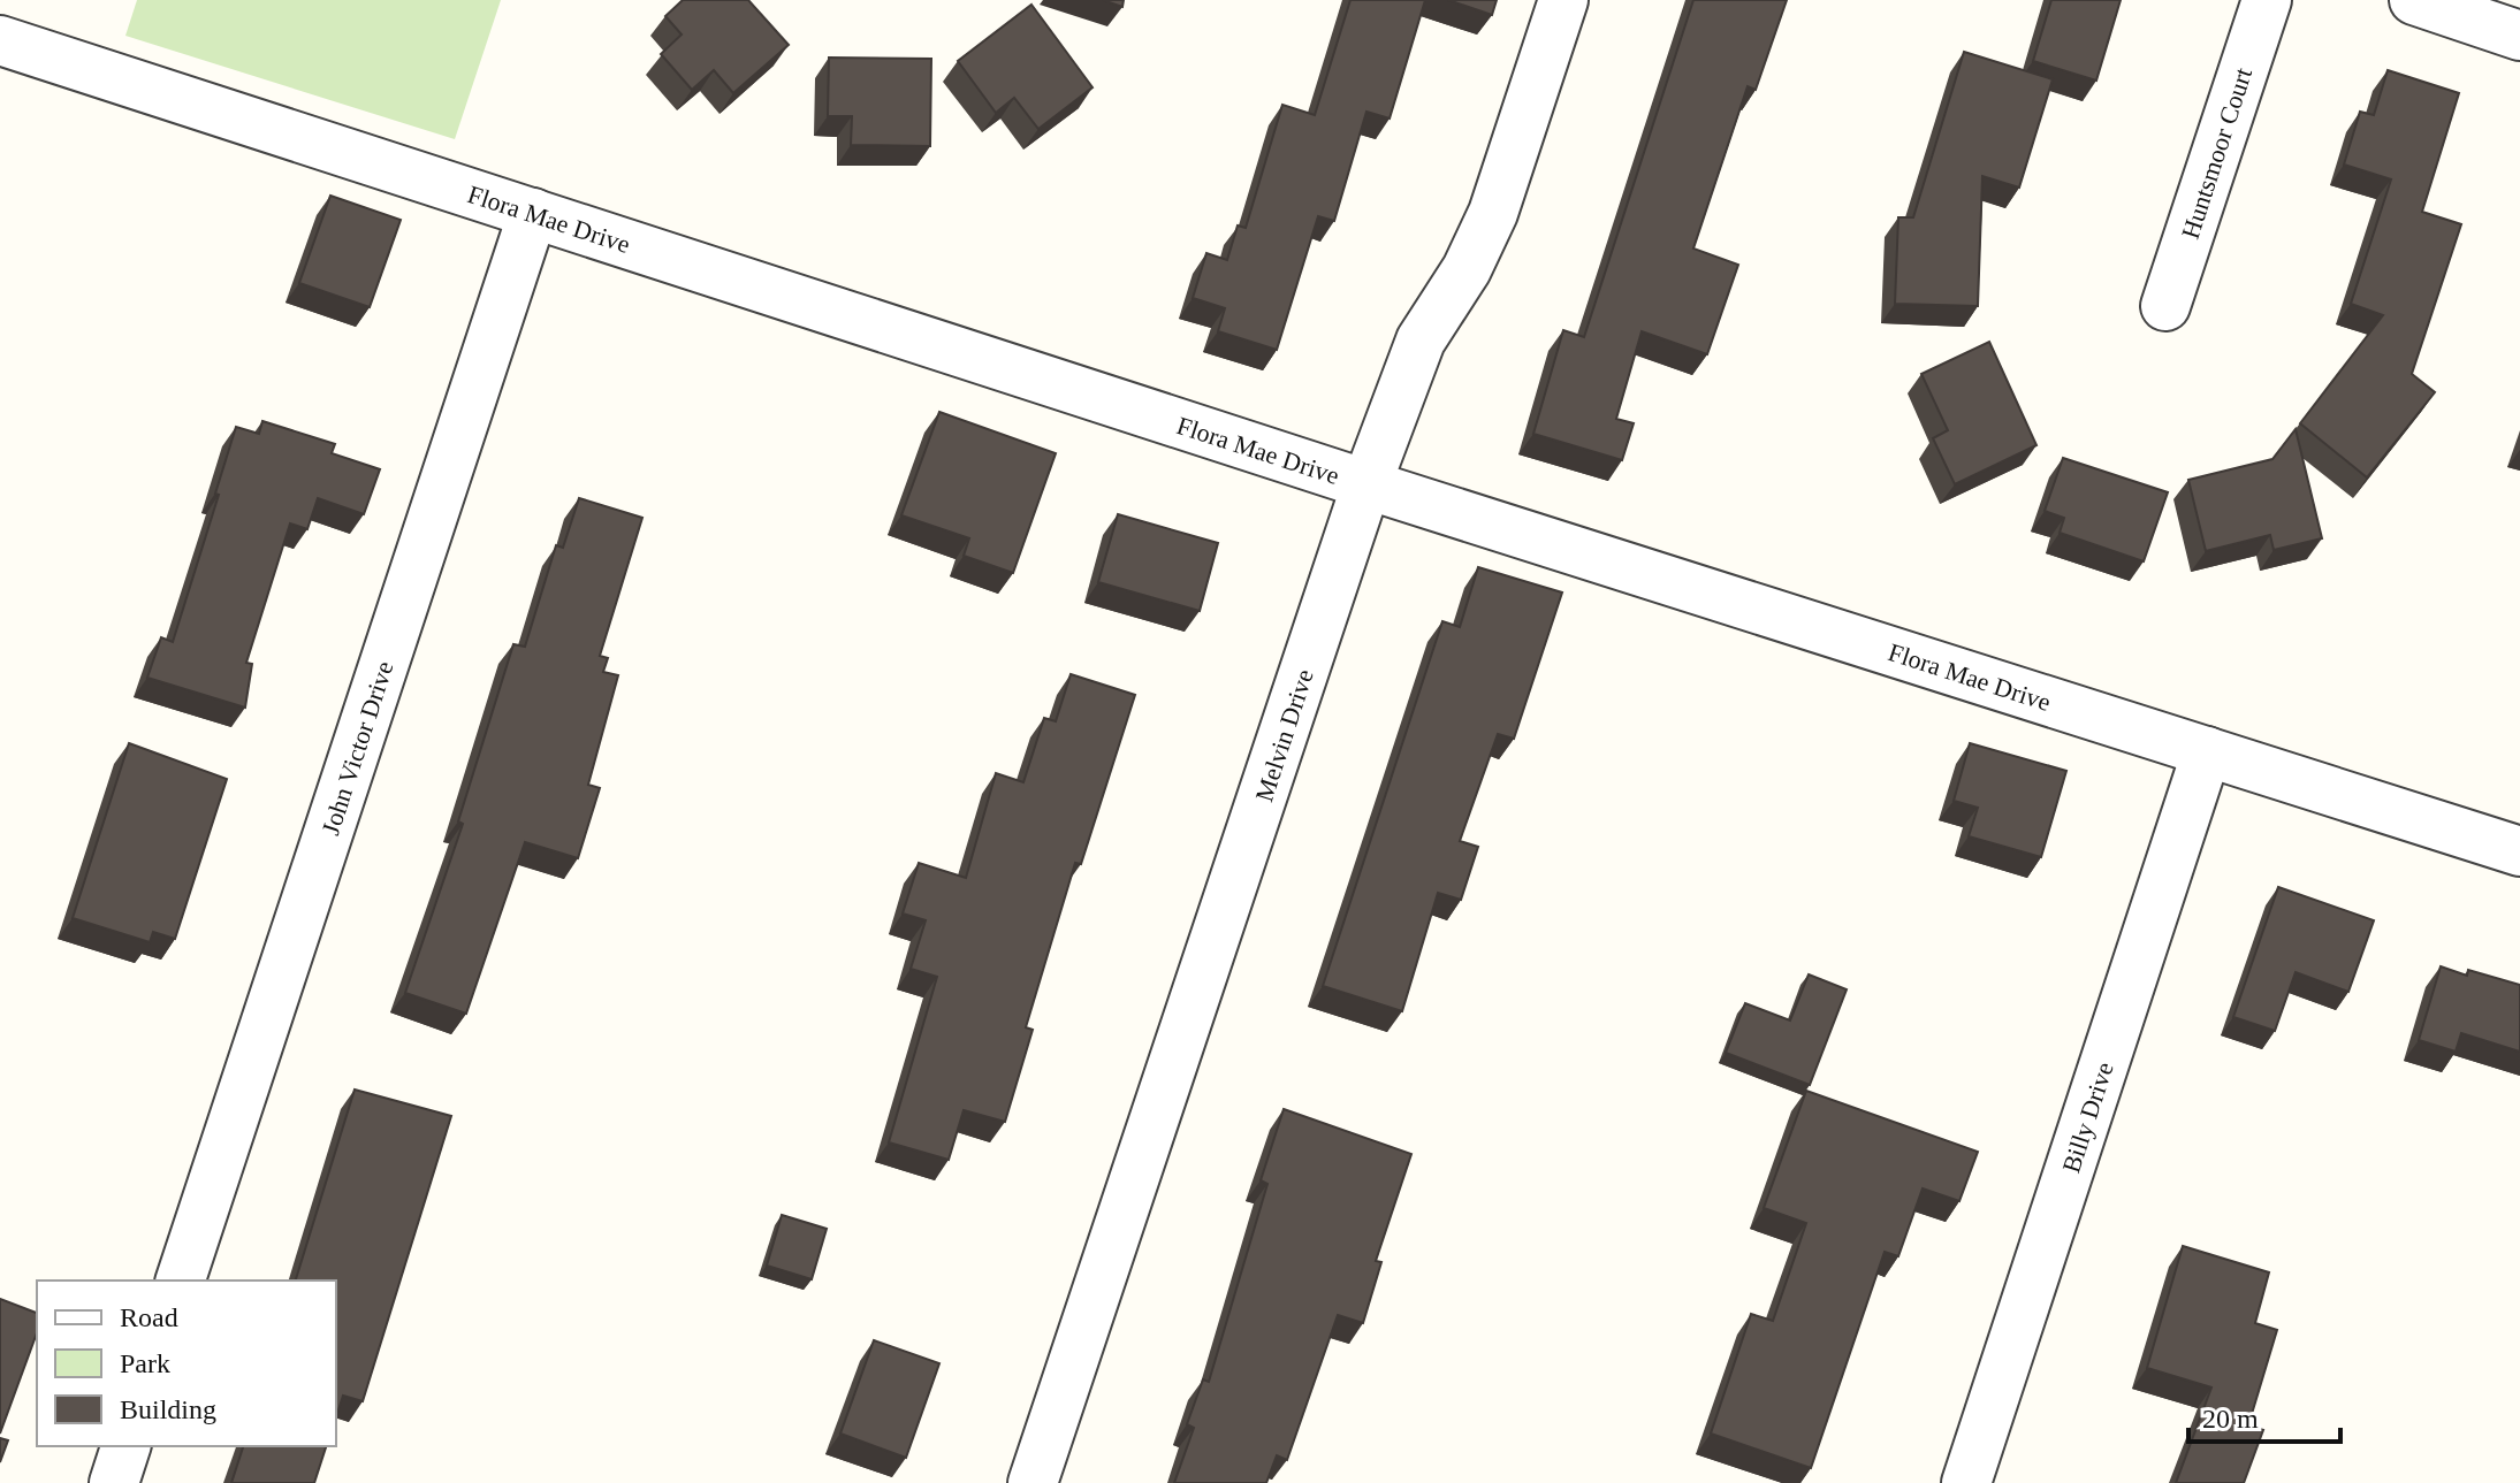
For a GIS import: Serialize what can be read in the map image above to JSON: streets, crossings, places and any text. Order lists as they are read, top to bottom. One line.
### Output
{"streets":{"street":["Huntsmoor Court","Flora Mae Drive","Melvin Drive","John Victor Drive","Billy Drive"]},"crossings":[["Flora Mae Drive","Melvin Drive"],["Flora Mae Drive","John Victor Drive"],["Flora Mae Drive","Billy Drive"]],"legend":["Road","Park","Building"],"scale_bar":"20 m"}
